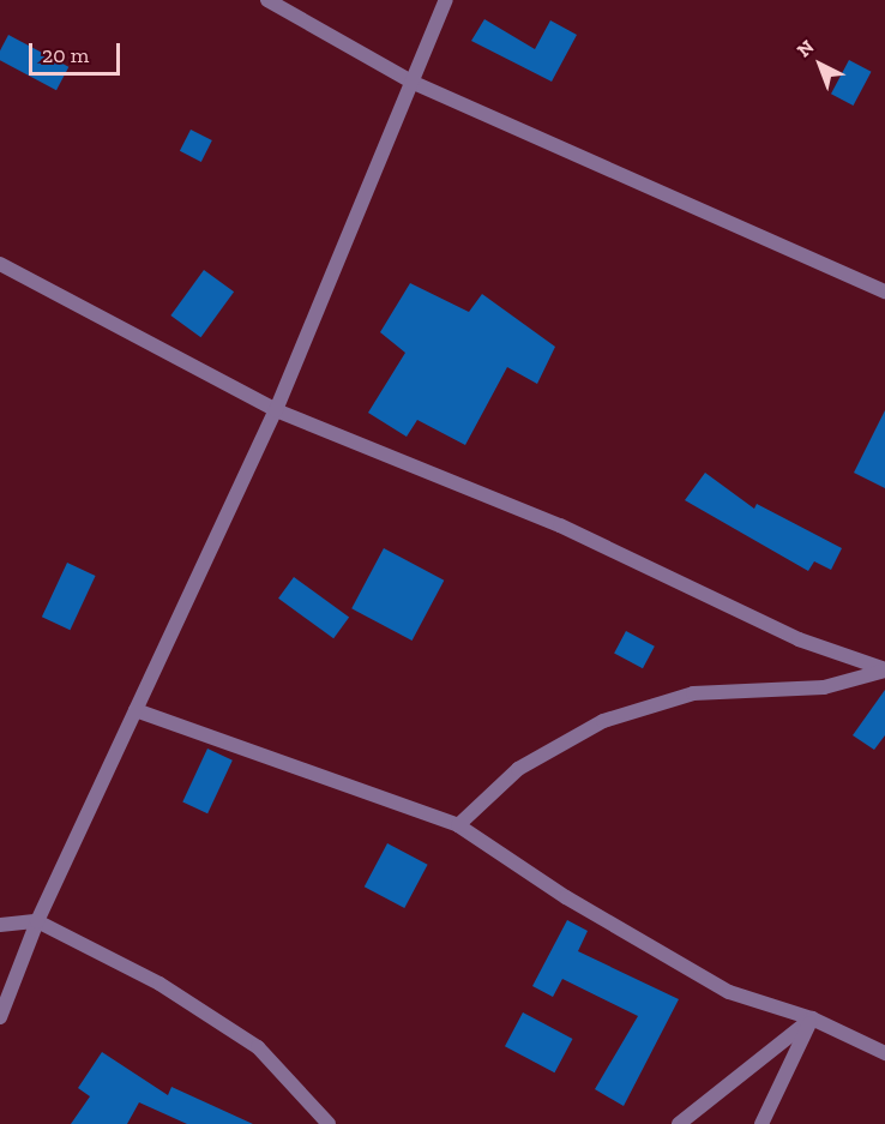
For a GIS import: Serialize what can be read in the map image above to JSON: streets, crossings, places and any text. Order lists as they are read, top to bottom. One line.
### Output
{"scale_bar":"20 m","north":"top left"}
